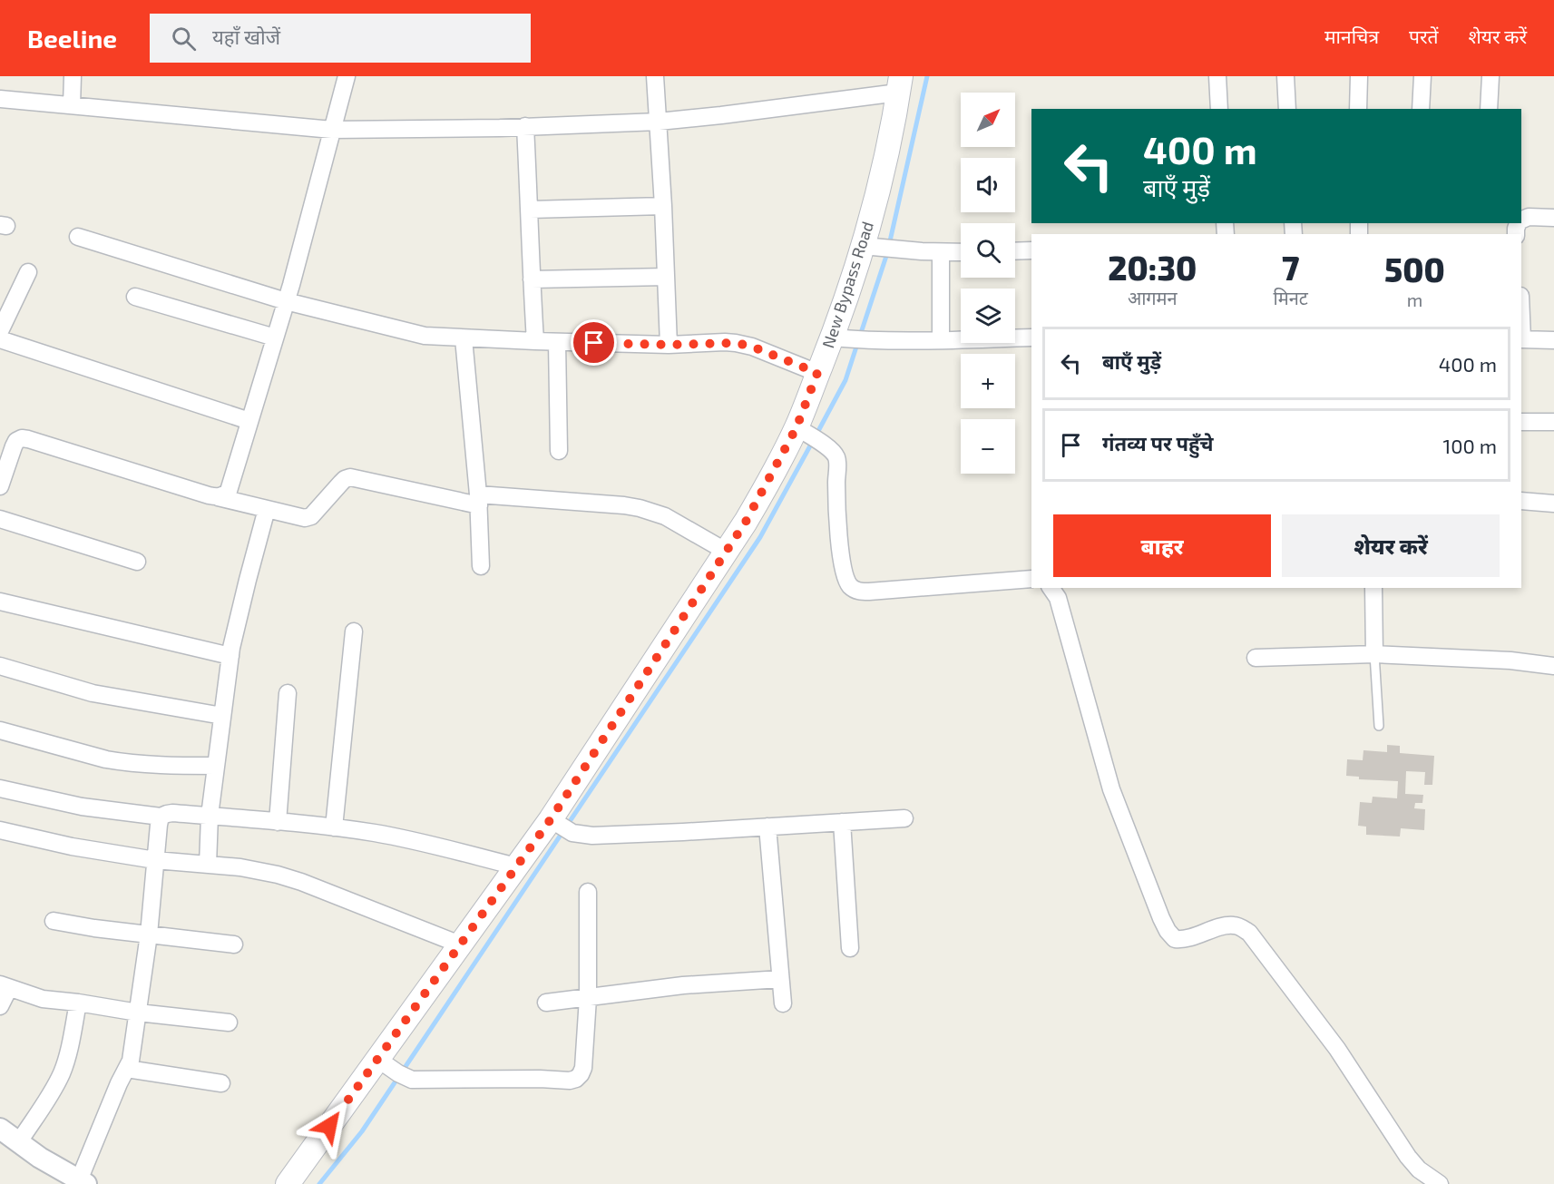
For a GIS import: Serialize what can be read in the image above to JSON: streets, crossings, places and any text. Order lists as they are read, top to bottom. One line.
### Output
{"streets":{"main road":["New Bypass Road"]},"north":"top right","page":{"header":"Beeline","search":"यहाँ खोजें","nav":["मानचित्र","परतें","शेयर करें"],"map_buttons":["+","−"],"turn":["400 m","बाएँ मुड़ें"],"eta":["20:30","आगमन","7","मिनट","500","m"],"list":[{"name":"बाएँ मुड़ें","value":"400 m"},{"name":"गंतव्य पर पहुँचे","value":"100 m"}],"buttons":["बाहर","शेयर करें"]}}
